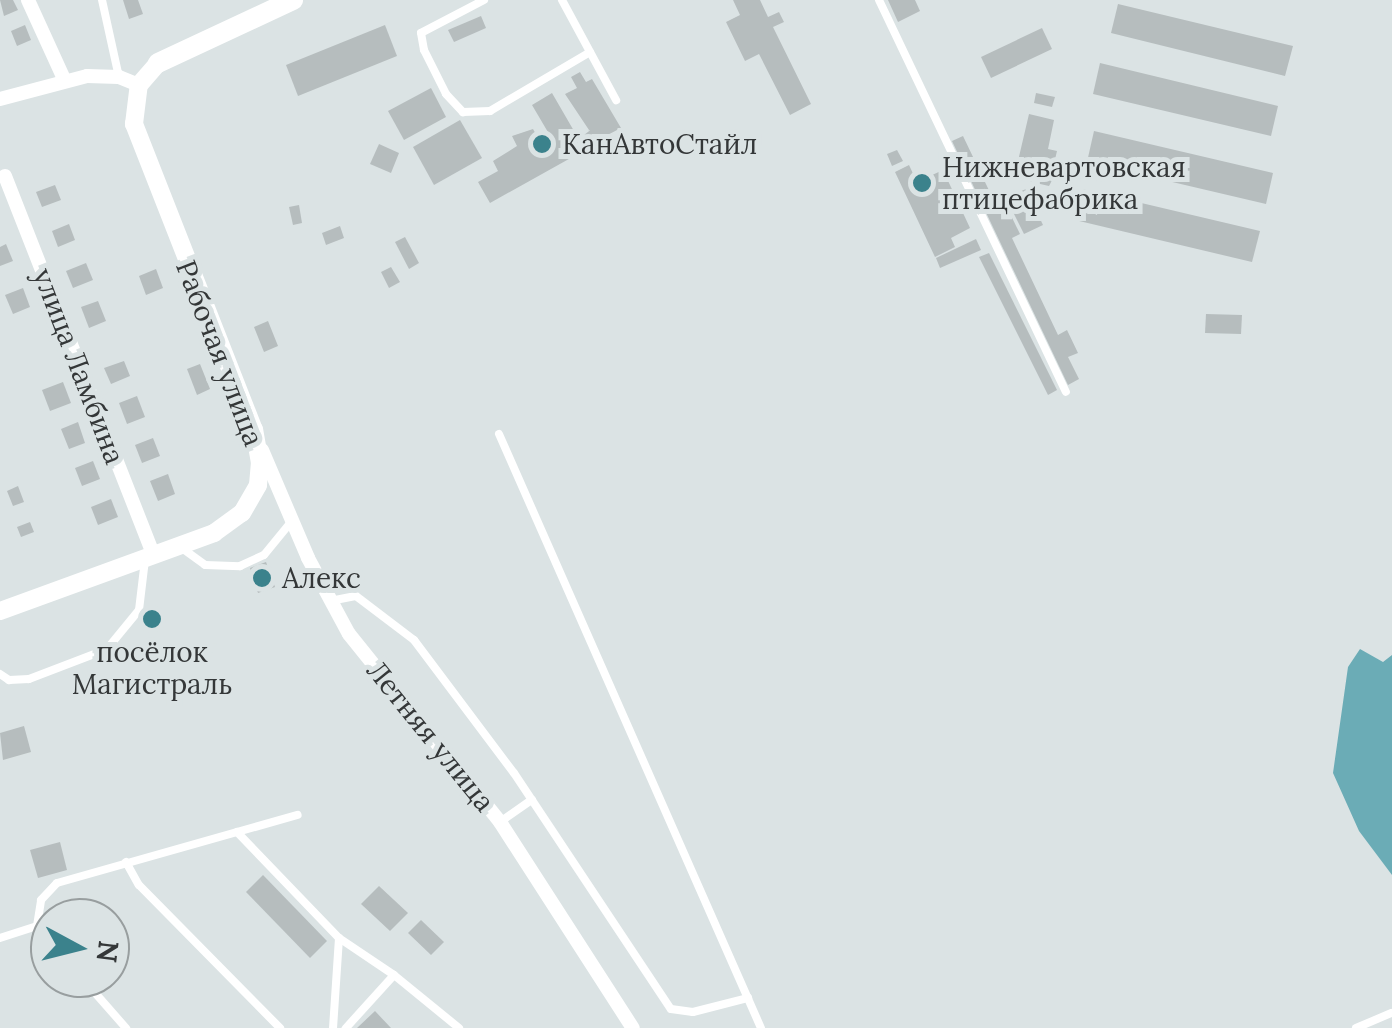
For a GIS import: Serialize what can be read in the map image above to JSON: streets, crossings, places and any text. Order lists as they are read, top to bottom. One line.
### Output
{"streets":{"street":["Рабочая улица","улица Ламбина","Летняя улица"]},"crossings":[["Рабочая улица","улица Ламбина"],["Рабочая улица","Летняя улица"]],"places":["КанАвтоСтайл","Нижневартовская птицефабрика","Алекс","посёлок Магистраль"],"north":"right"}
